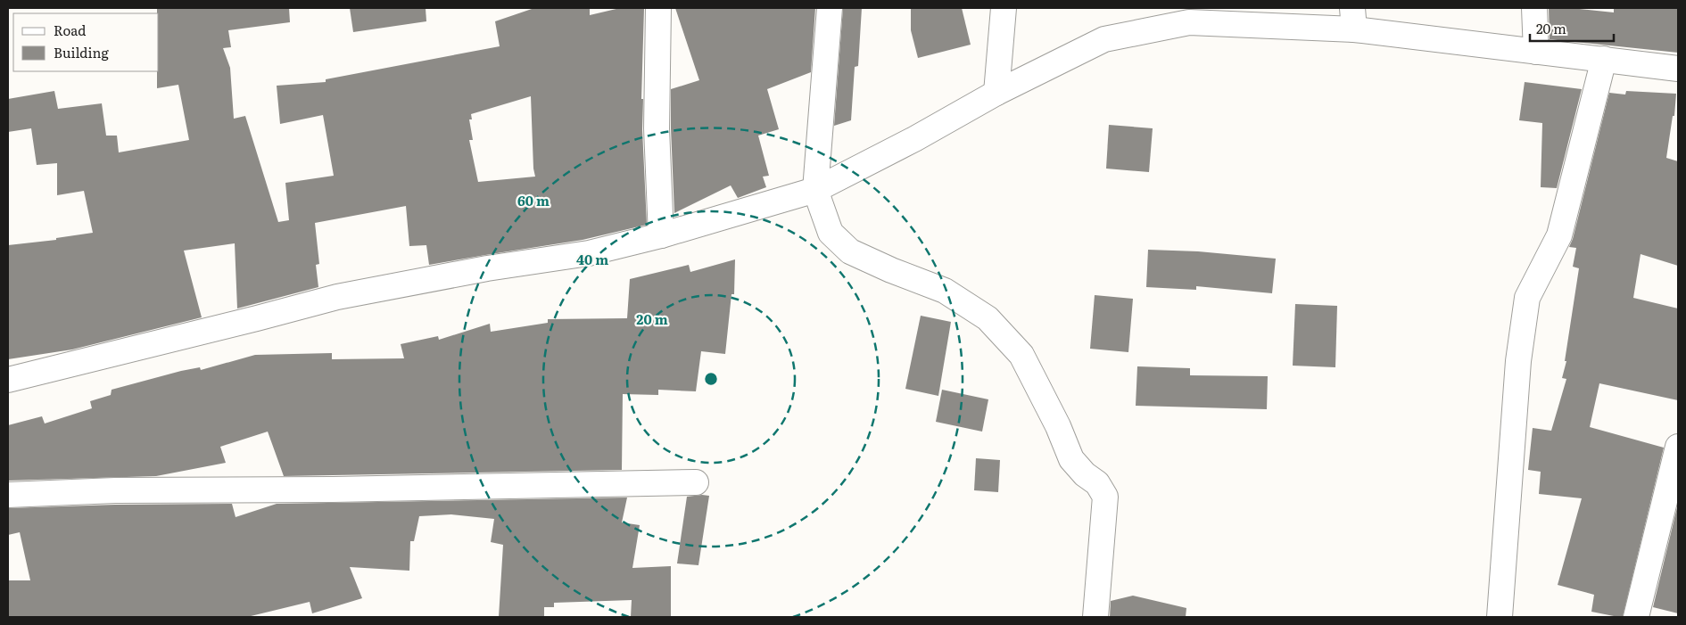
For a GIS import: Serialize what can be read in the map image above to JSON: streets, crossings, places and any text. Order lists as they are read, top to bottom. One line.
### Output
{"legend":["Road","Building"],"scale_bar":"20 m","rings":["60 m","40 m","20 m"]}
